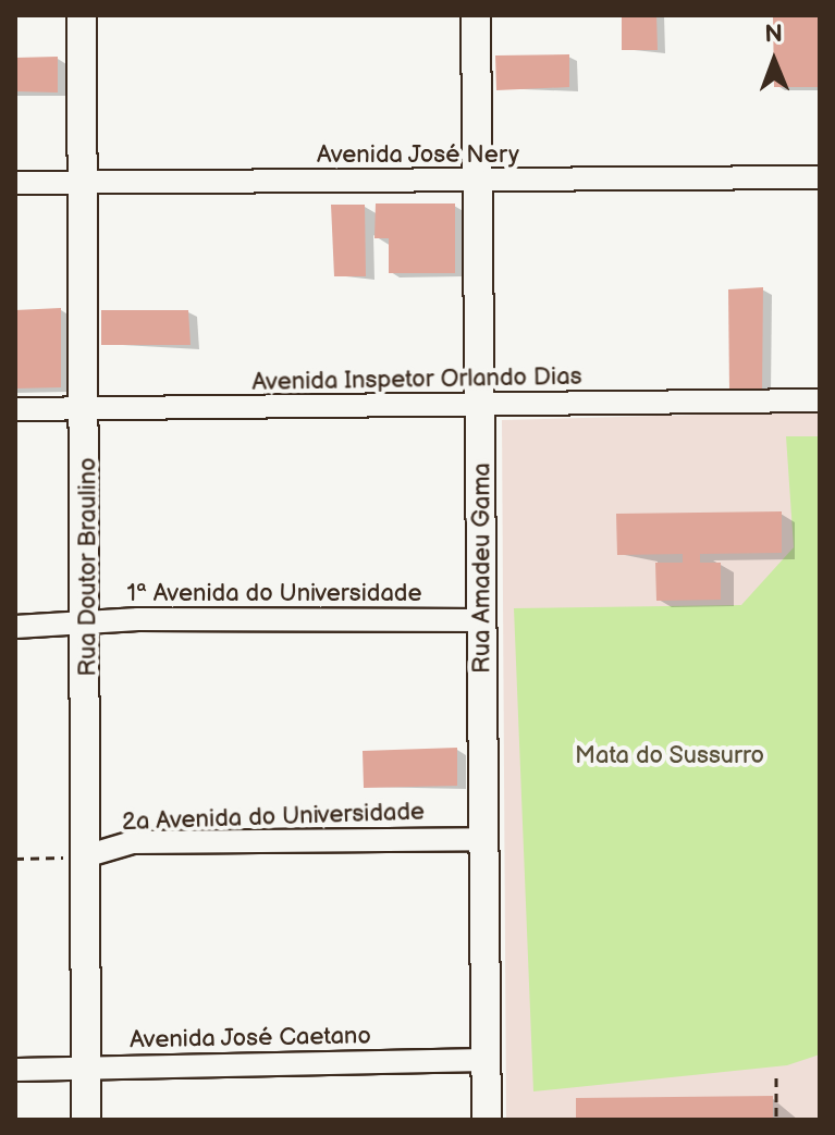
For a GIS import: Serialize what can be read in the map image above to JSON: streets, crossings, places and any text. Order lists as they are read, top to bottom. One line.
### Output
{"streets":{"street":["Avenida José Nery","Avenida Inspetor Orlando Dias","Rua Doutor Braulino","Rua Amadeu Gama","1ª Avenida do Universidade","2a Avenida do Universidade","Avenida José Caetano"]},"crossings":[["Avenida José Nery","Rua Doutor Braulino"],["Avenida José Nery","Rua Amadeu Gama"],["Avenida Inspetor Orlando Dias","Rua Doutor Braulino"],["Avenida Inspetor Orlando Dias","Rua Amadeu Gama"],["Rua Doutor Braulino","1ª Avenida do Universidade"],["Rua Doutor Braulino","2a Avenida do Universidade"],["Rua Doutor Braulino","Avenida José Caetano"],["Rua Amadeu Gama","1ª Avenida do Universidade"],["Rua Amadeu Gama","2a Avenida do Universidade"],["Rua Amadeu Gama","Avenida José Caetano"]],"parks":["Mata do Sussurro"],"north":"top"}
